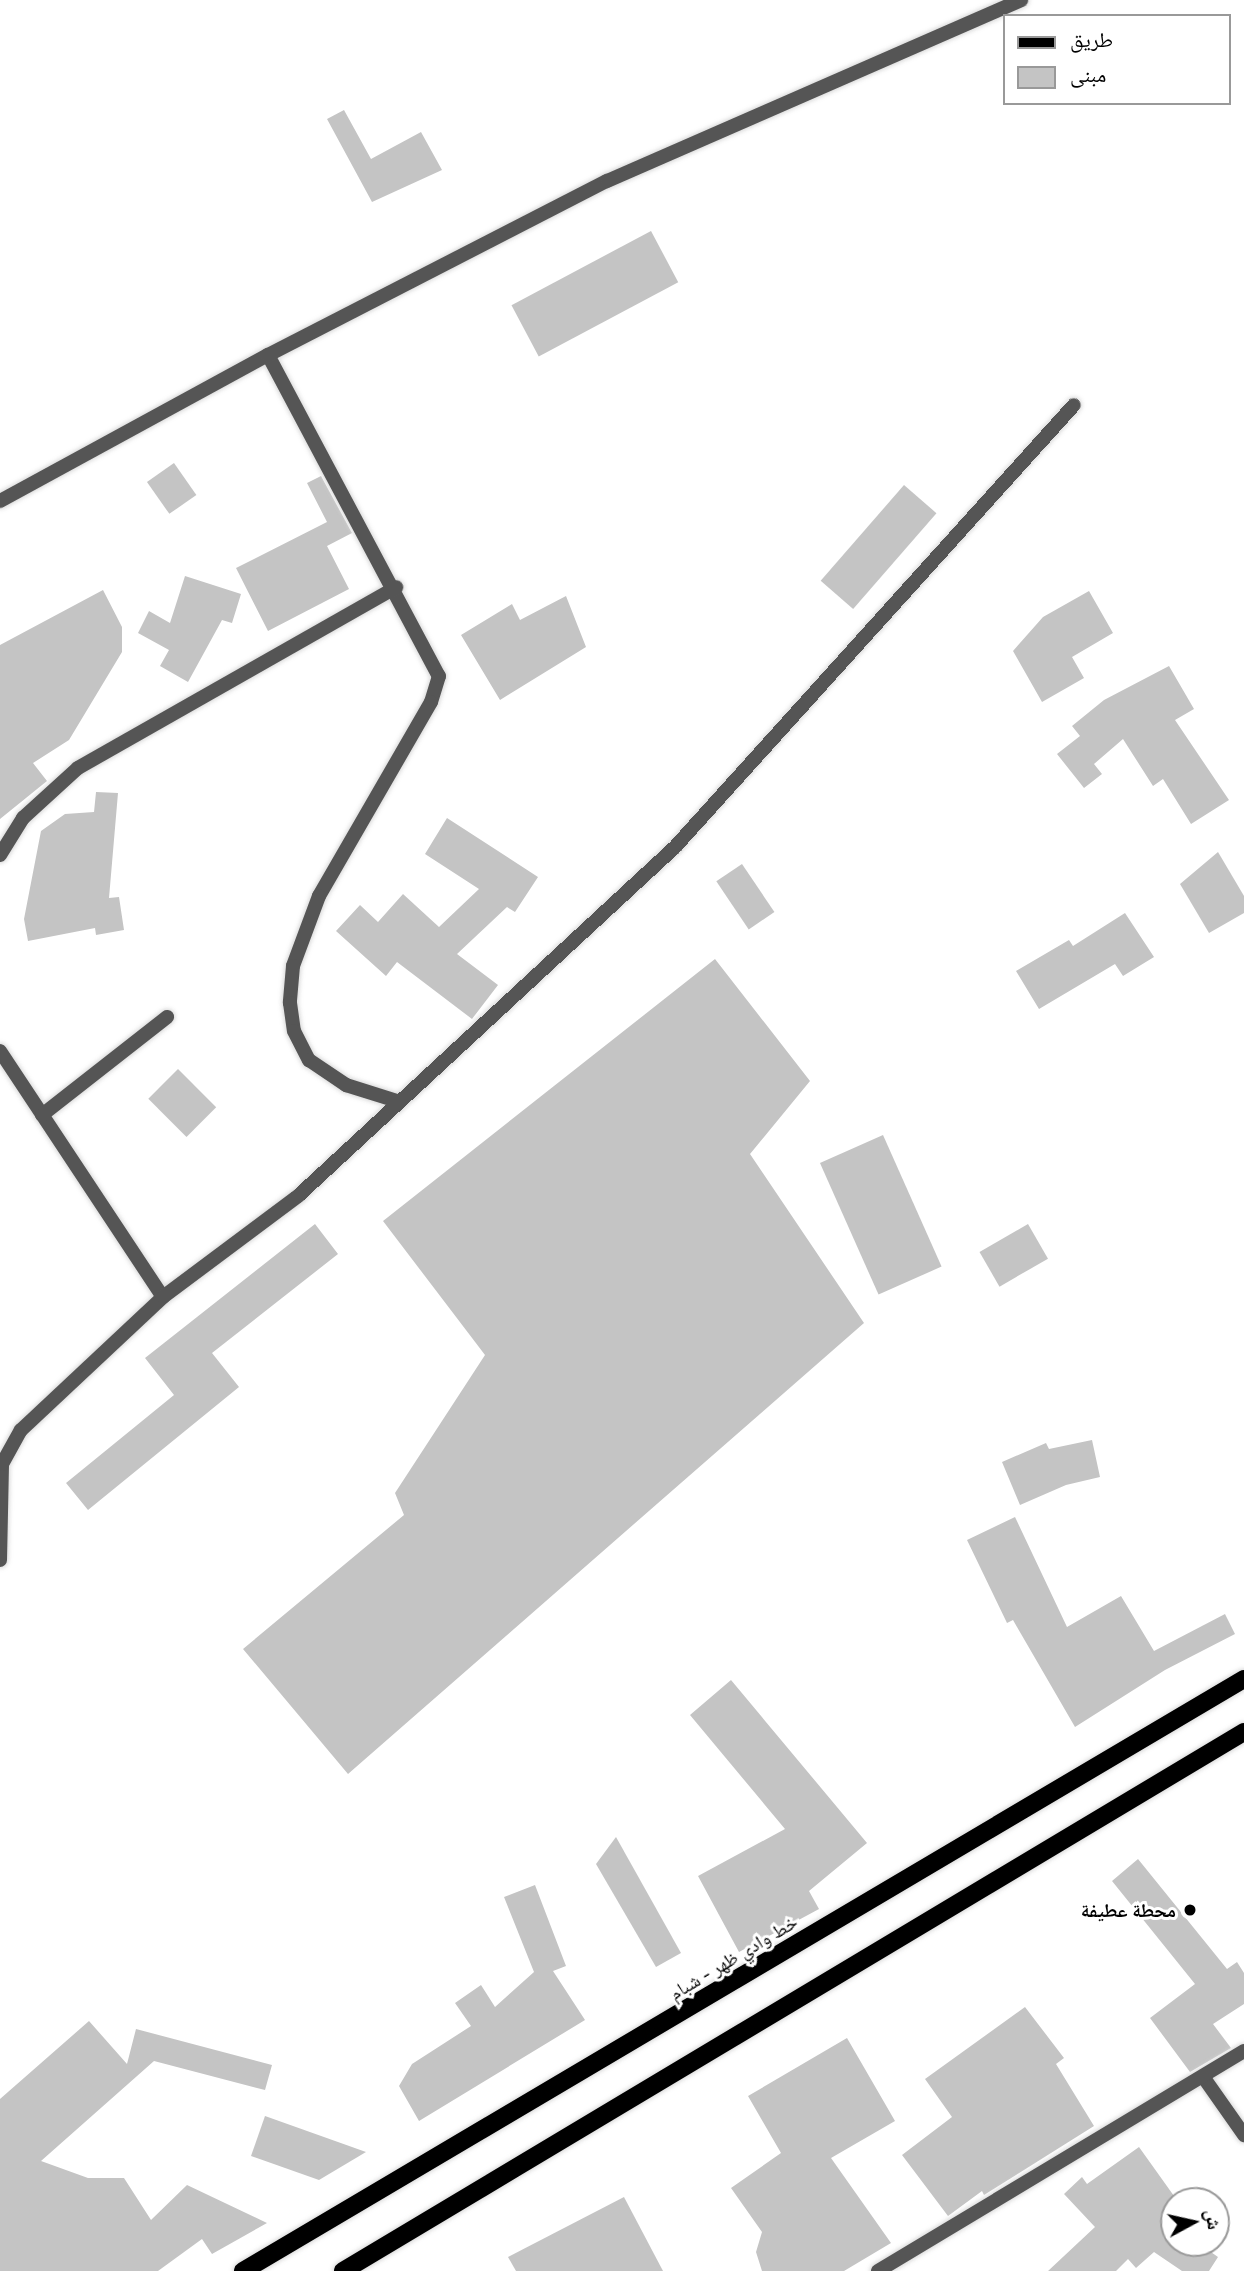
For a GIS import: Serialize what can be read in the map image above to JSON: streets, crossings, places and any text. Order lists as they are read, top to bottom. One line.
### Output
{"streets":{"main road":["خط وادي ظهر - شبام"]},"places":["محطة عطيفة"],"legend":["طريق","مبنى"],"north":"right"}
